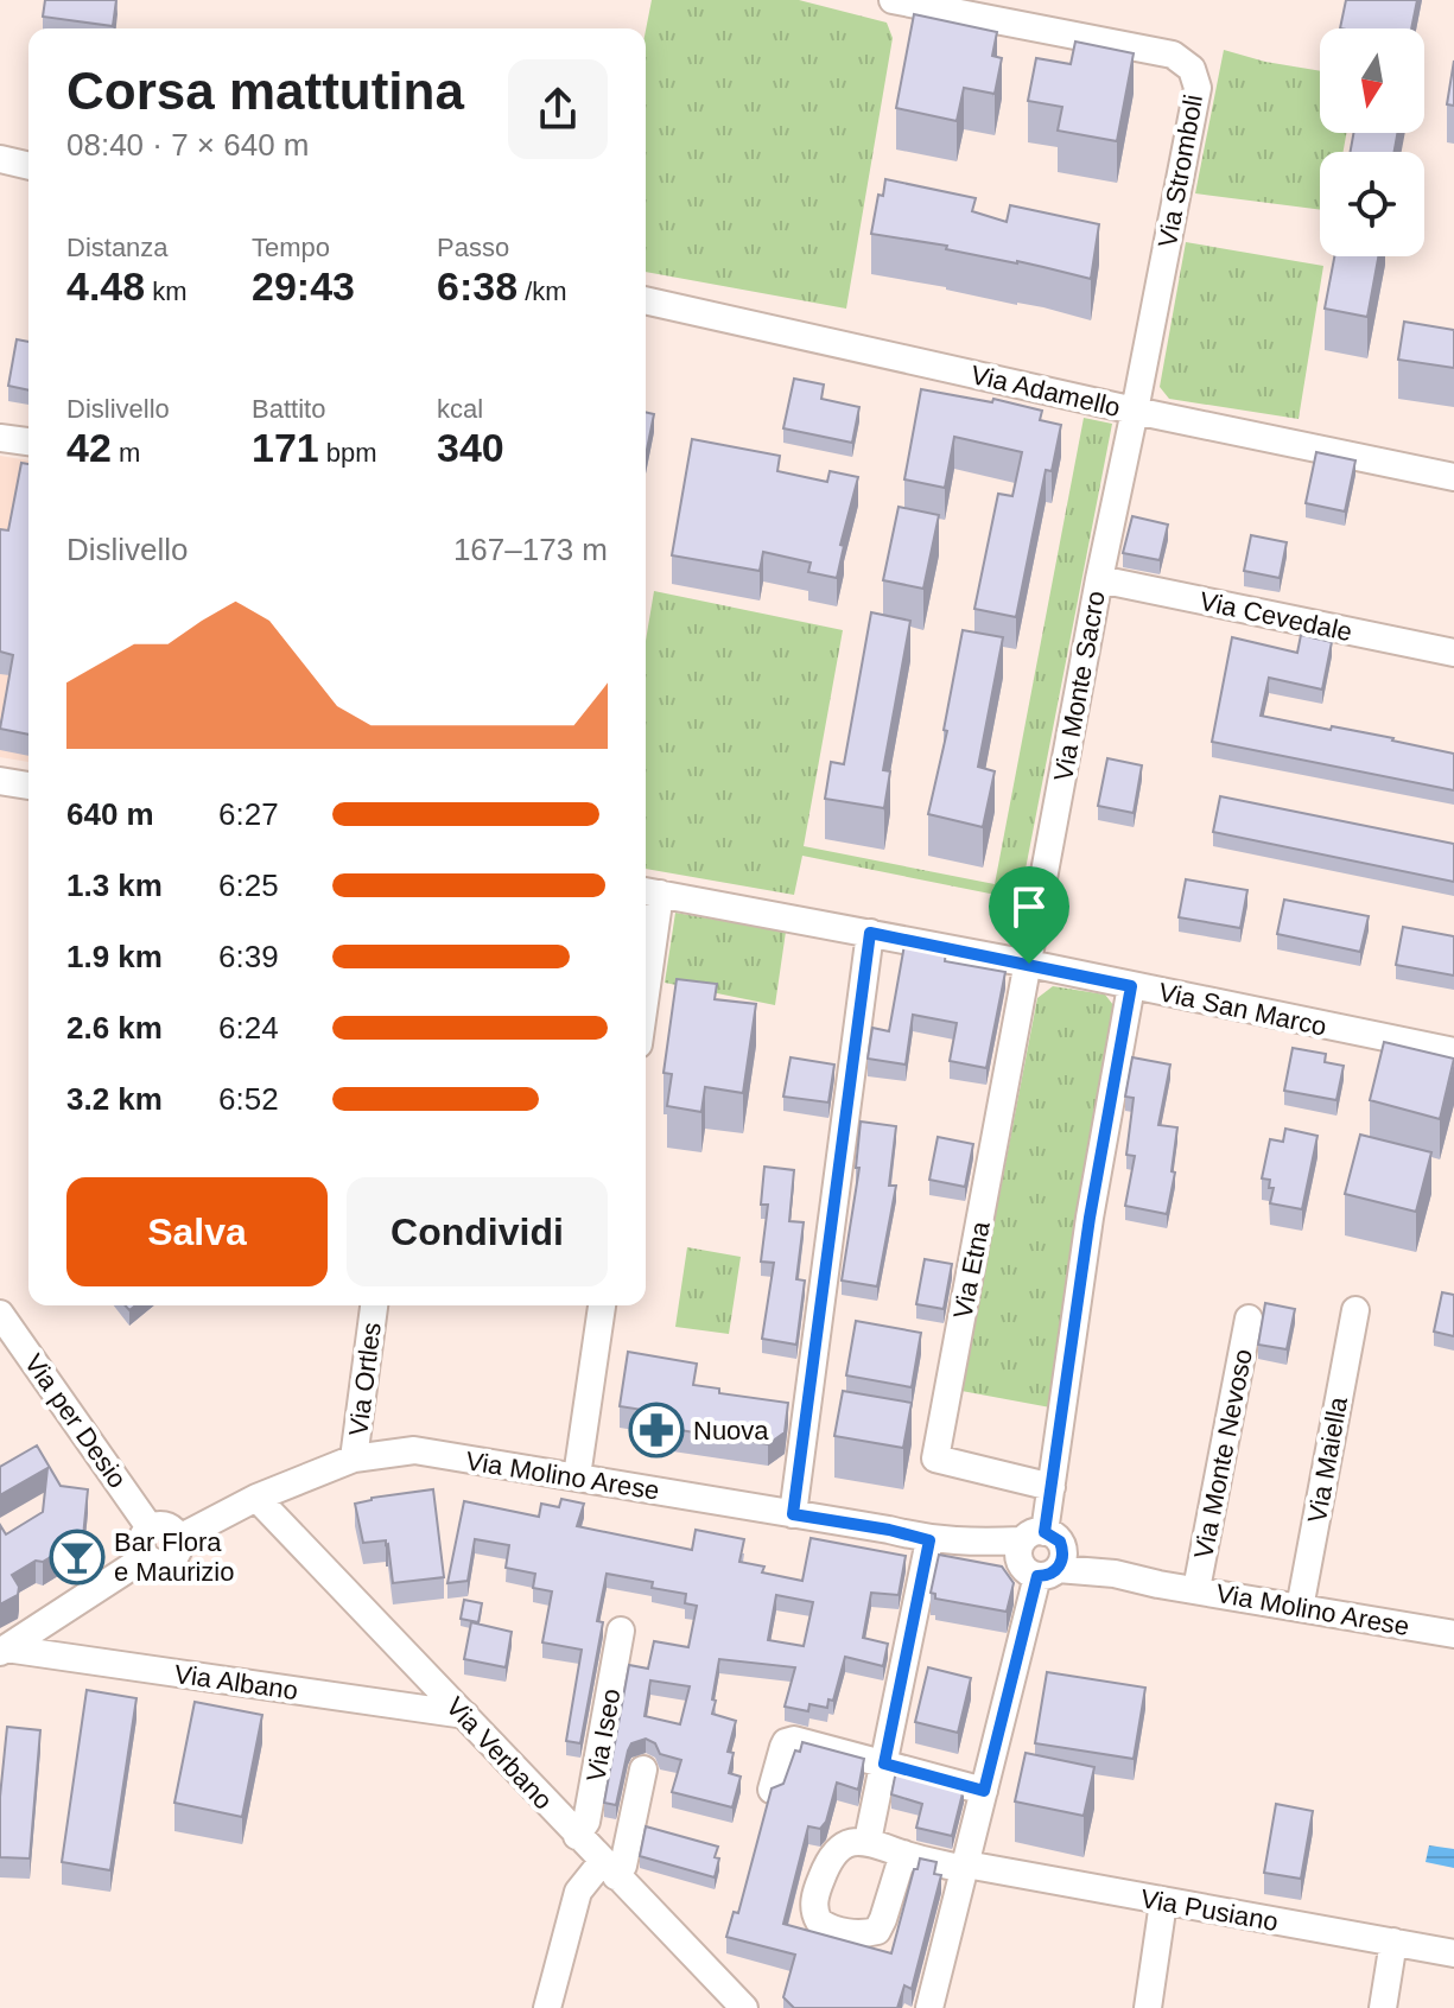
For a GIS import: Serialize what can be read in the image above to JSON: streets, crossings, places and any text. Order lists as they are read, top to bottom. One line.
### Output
{"streets":{"street":["Via Stromboli","Via Adamello","Via Cevedale","Via Monte Sacro","Via San Marco","Via Etna","Via Ortles","Via per Desio","Via Monte Nevoso","Via Maiella","Via Molino Arese","Via Albano","Via Iseo","Via Verbano","Via Pusiano"]},"crossings":[["Via Stromboli","Via Adamello"],["Via Stromboli","Via Monte Sacro"],["Via Adamello","Via Monte Sacro"],["Via Cevedale","Via Monte Sacro"],["Via Monte Sacro","Via San Marco"],["Via Monte Sacro","Via Etna"],["Via San Marco","Via Etna"],["Via Ortles","Via Molino Arese"],["Via per Desio","Via Molino Arese"],["Via Monte Nevoso","Via Molino Arese"],["Via Maiella","Via Molino Arese"],["Via Molino Arese","Via Verbano"],["Via Albano","Via Verbano"],["Via Iseo","Via Verbano"]],"places":{"pharmacy":["Nuova"],"bar":["Bar Flora e Maurizio"]},"north":"bottom","page":{"heading":["Corsa mattutina","08:40 · 7 × 640 m"],"stats":[["Distanza","4.48 km"],["Tempo","29:43"],["Passo","6:38 /km"],["Dislivello","42 m"],["Battito","171 bpm"],["kcal","340"]],"chart":["Dislivello","167–173 m"],"list":[{"name":"640 m","note":"6:27"},{"name":"1.3 km","note":"6:25"},{"name":"1.9 km","note":"6:39"},{"name":"2.6 km","note":"6:24"},{"name":"3.2 km","note":"6:52"}],"buttons":["Salva","Condividi"]}}
